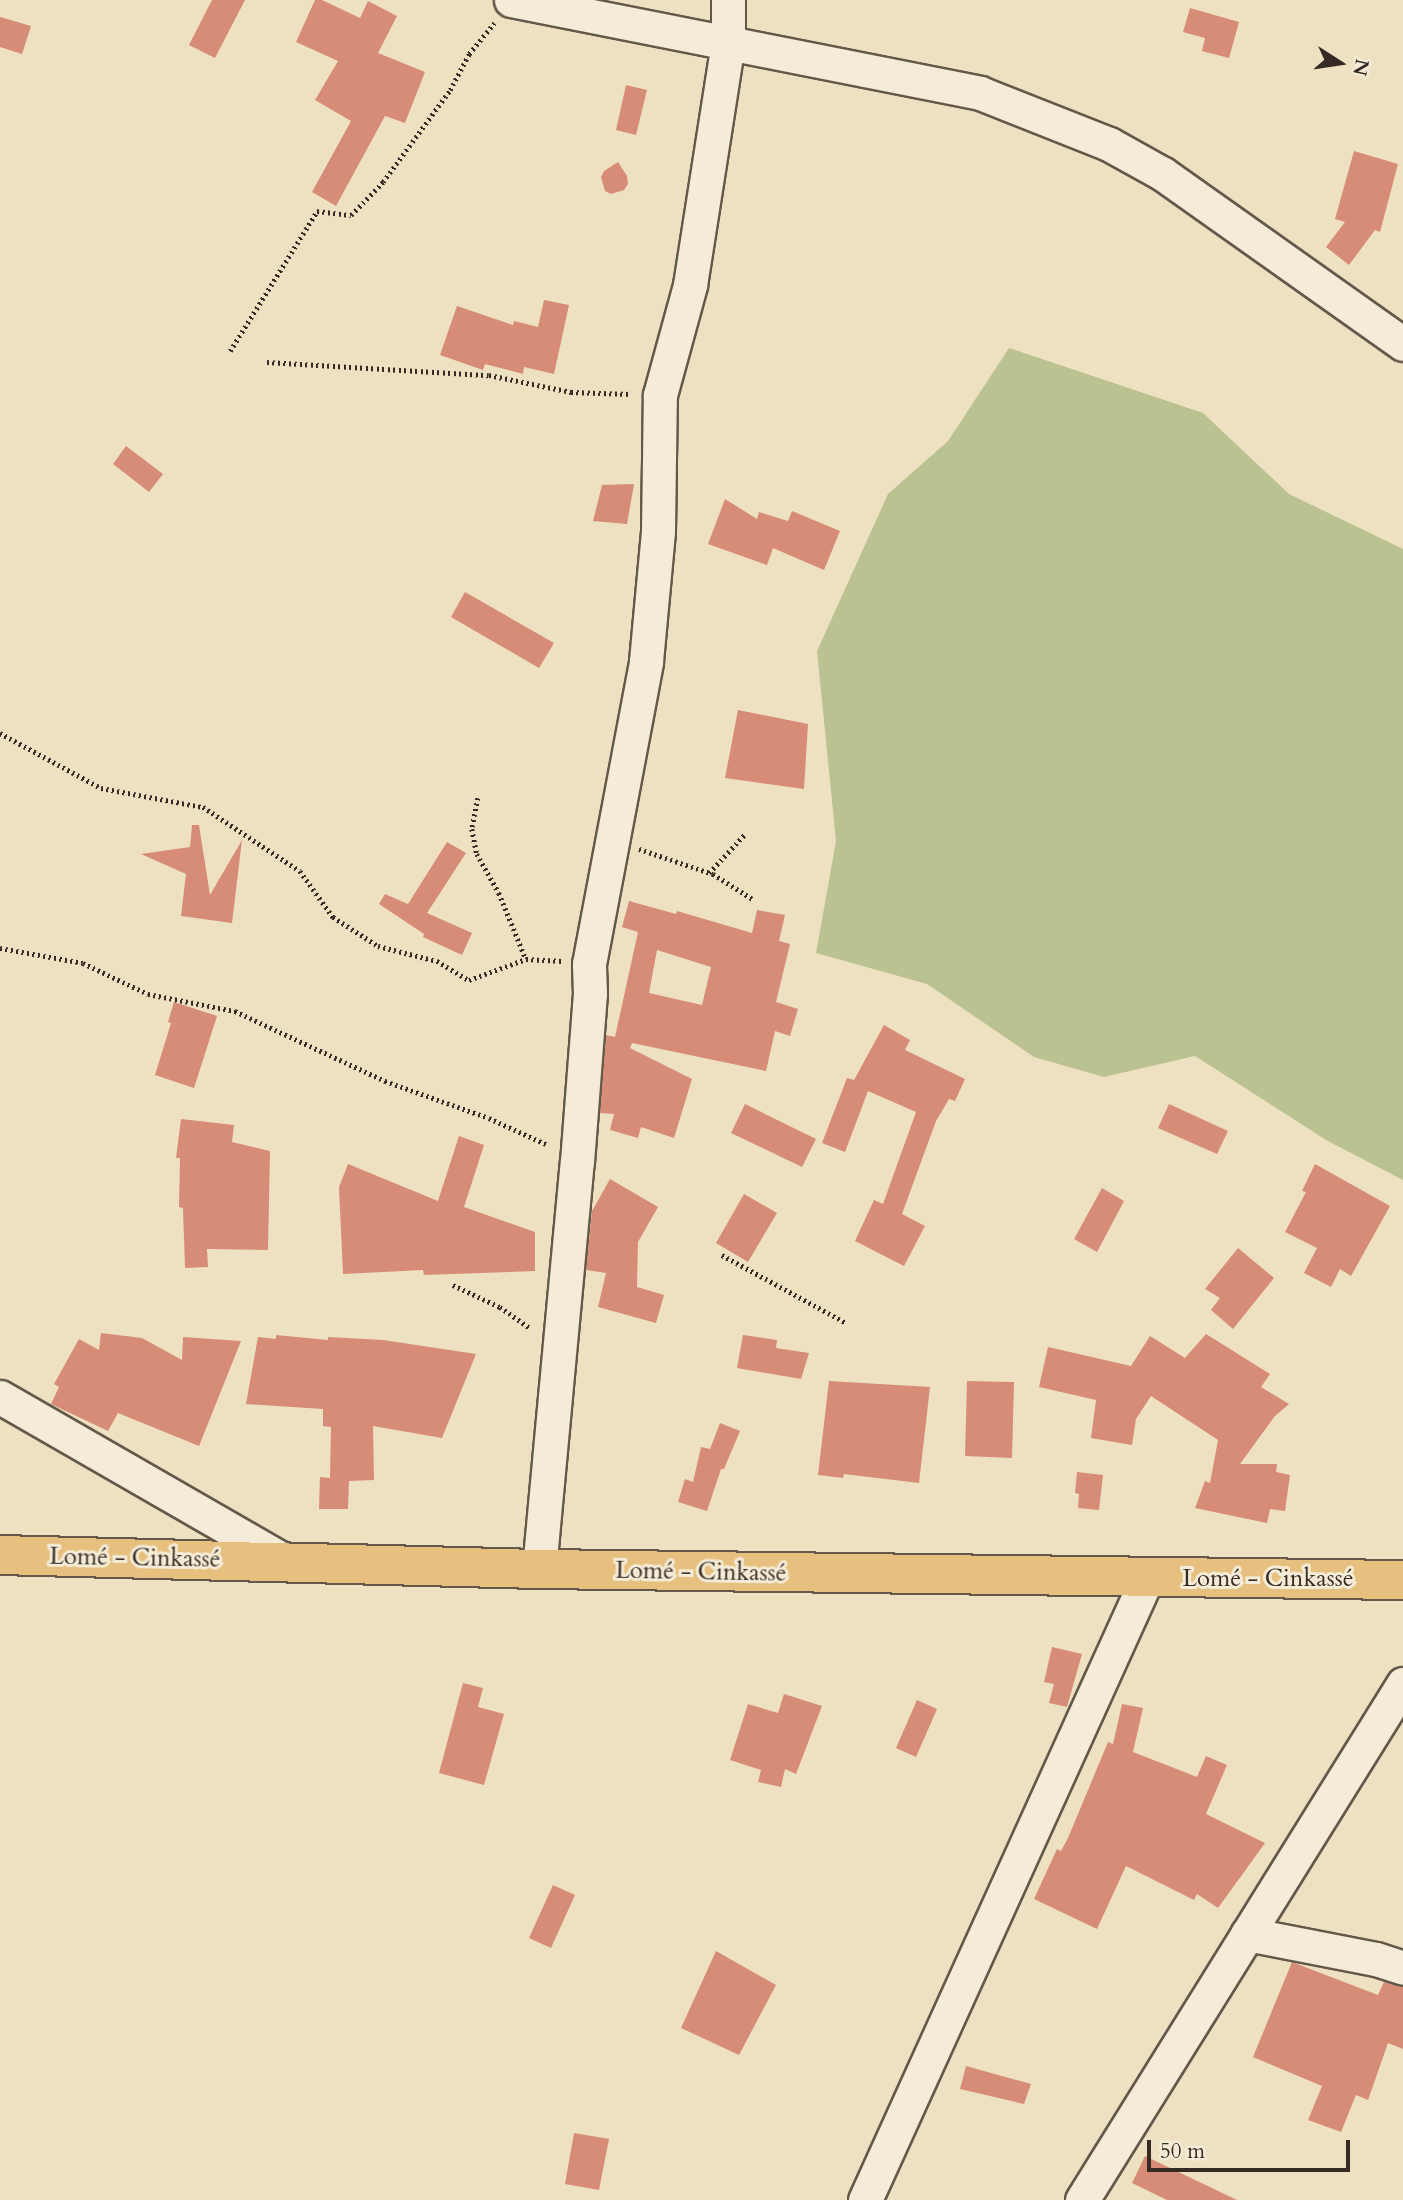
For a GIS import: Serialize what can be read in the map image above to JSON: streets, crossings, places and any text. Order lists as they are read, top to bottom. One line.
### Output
{"streets":{"highway":["Lomé - Cinkassé"]},"scale_bar":"50 m","north":"right"}
